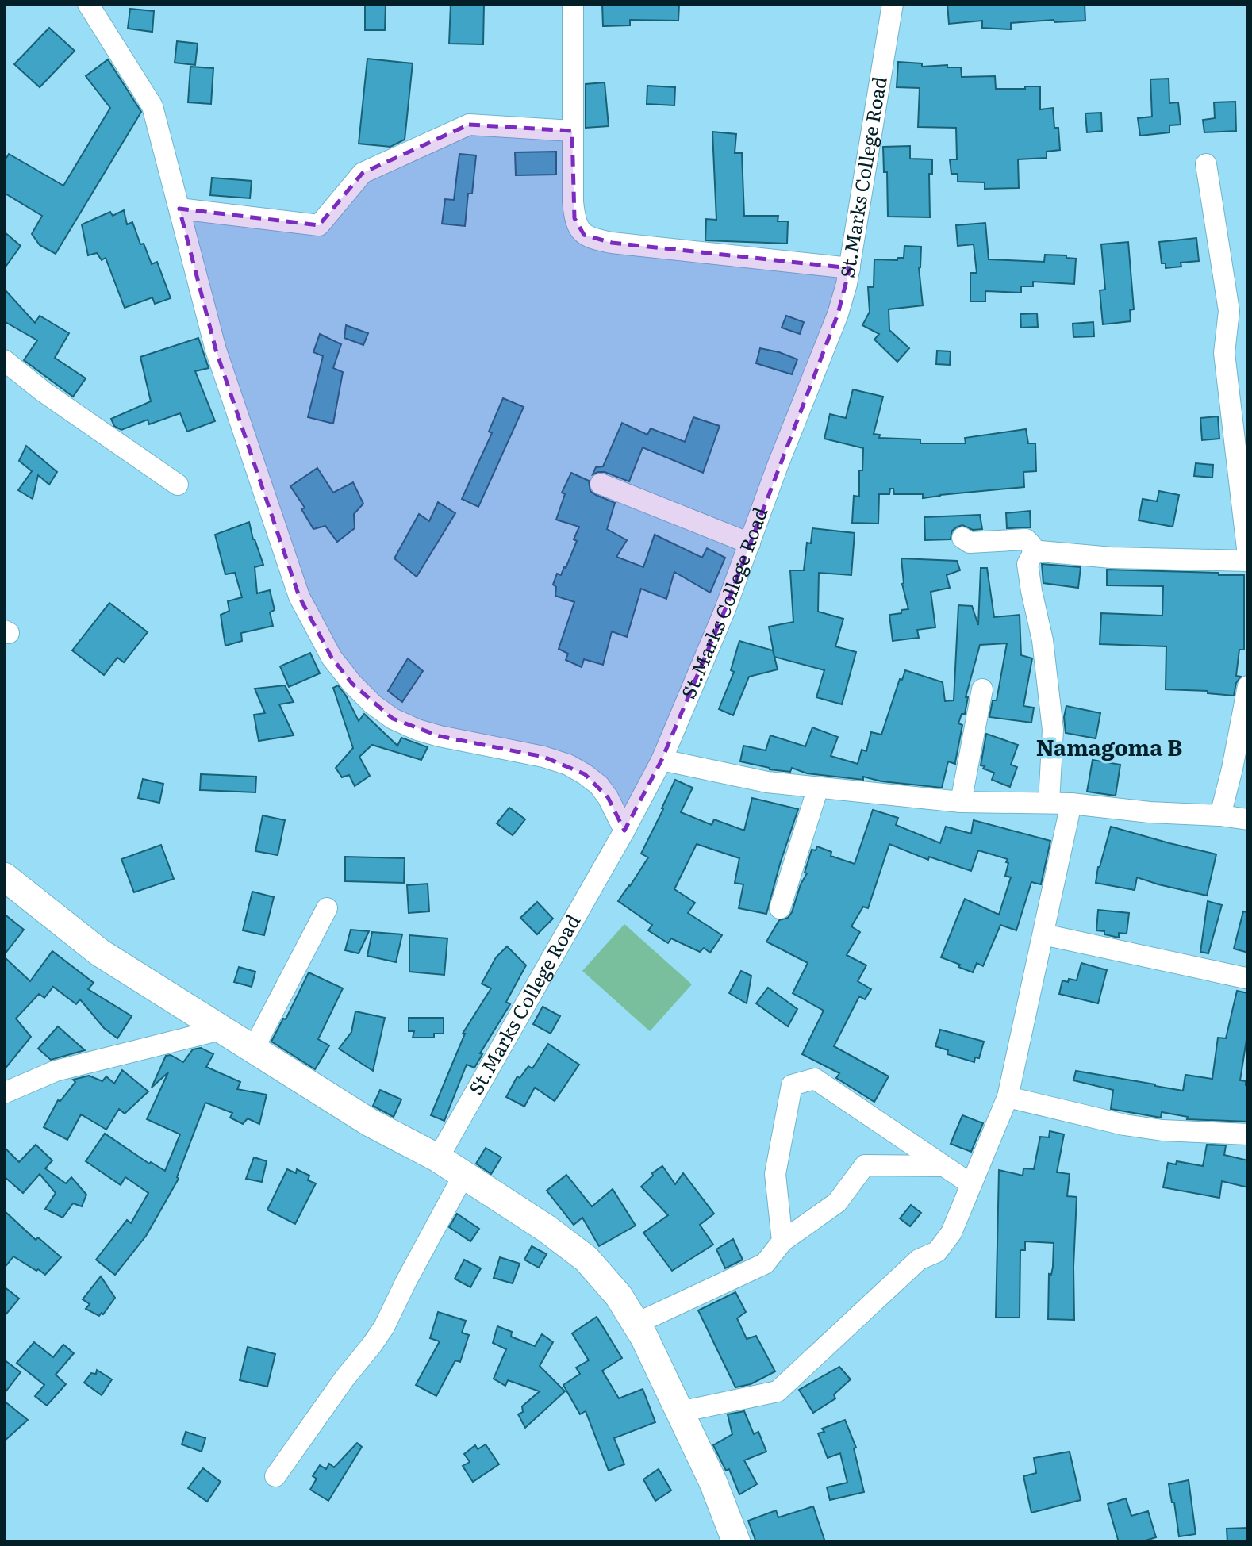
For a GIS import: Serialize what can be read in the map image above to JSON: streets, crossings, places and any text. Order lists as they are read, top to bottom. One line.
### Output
{"streets":{"street":["St.Marks College Road"]},"districts":["Namagoma B"]}
